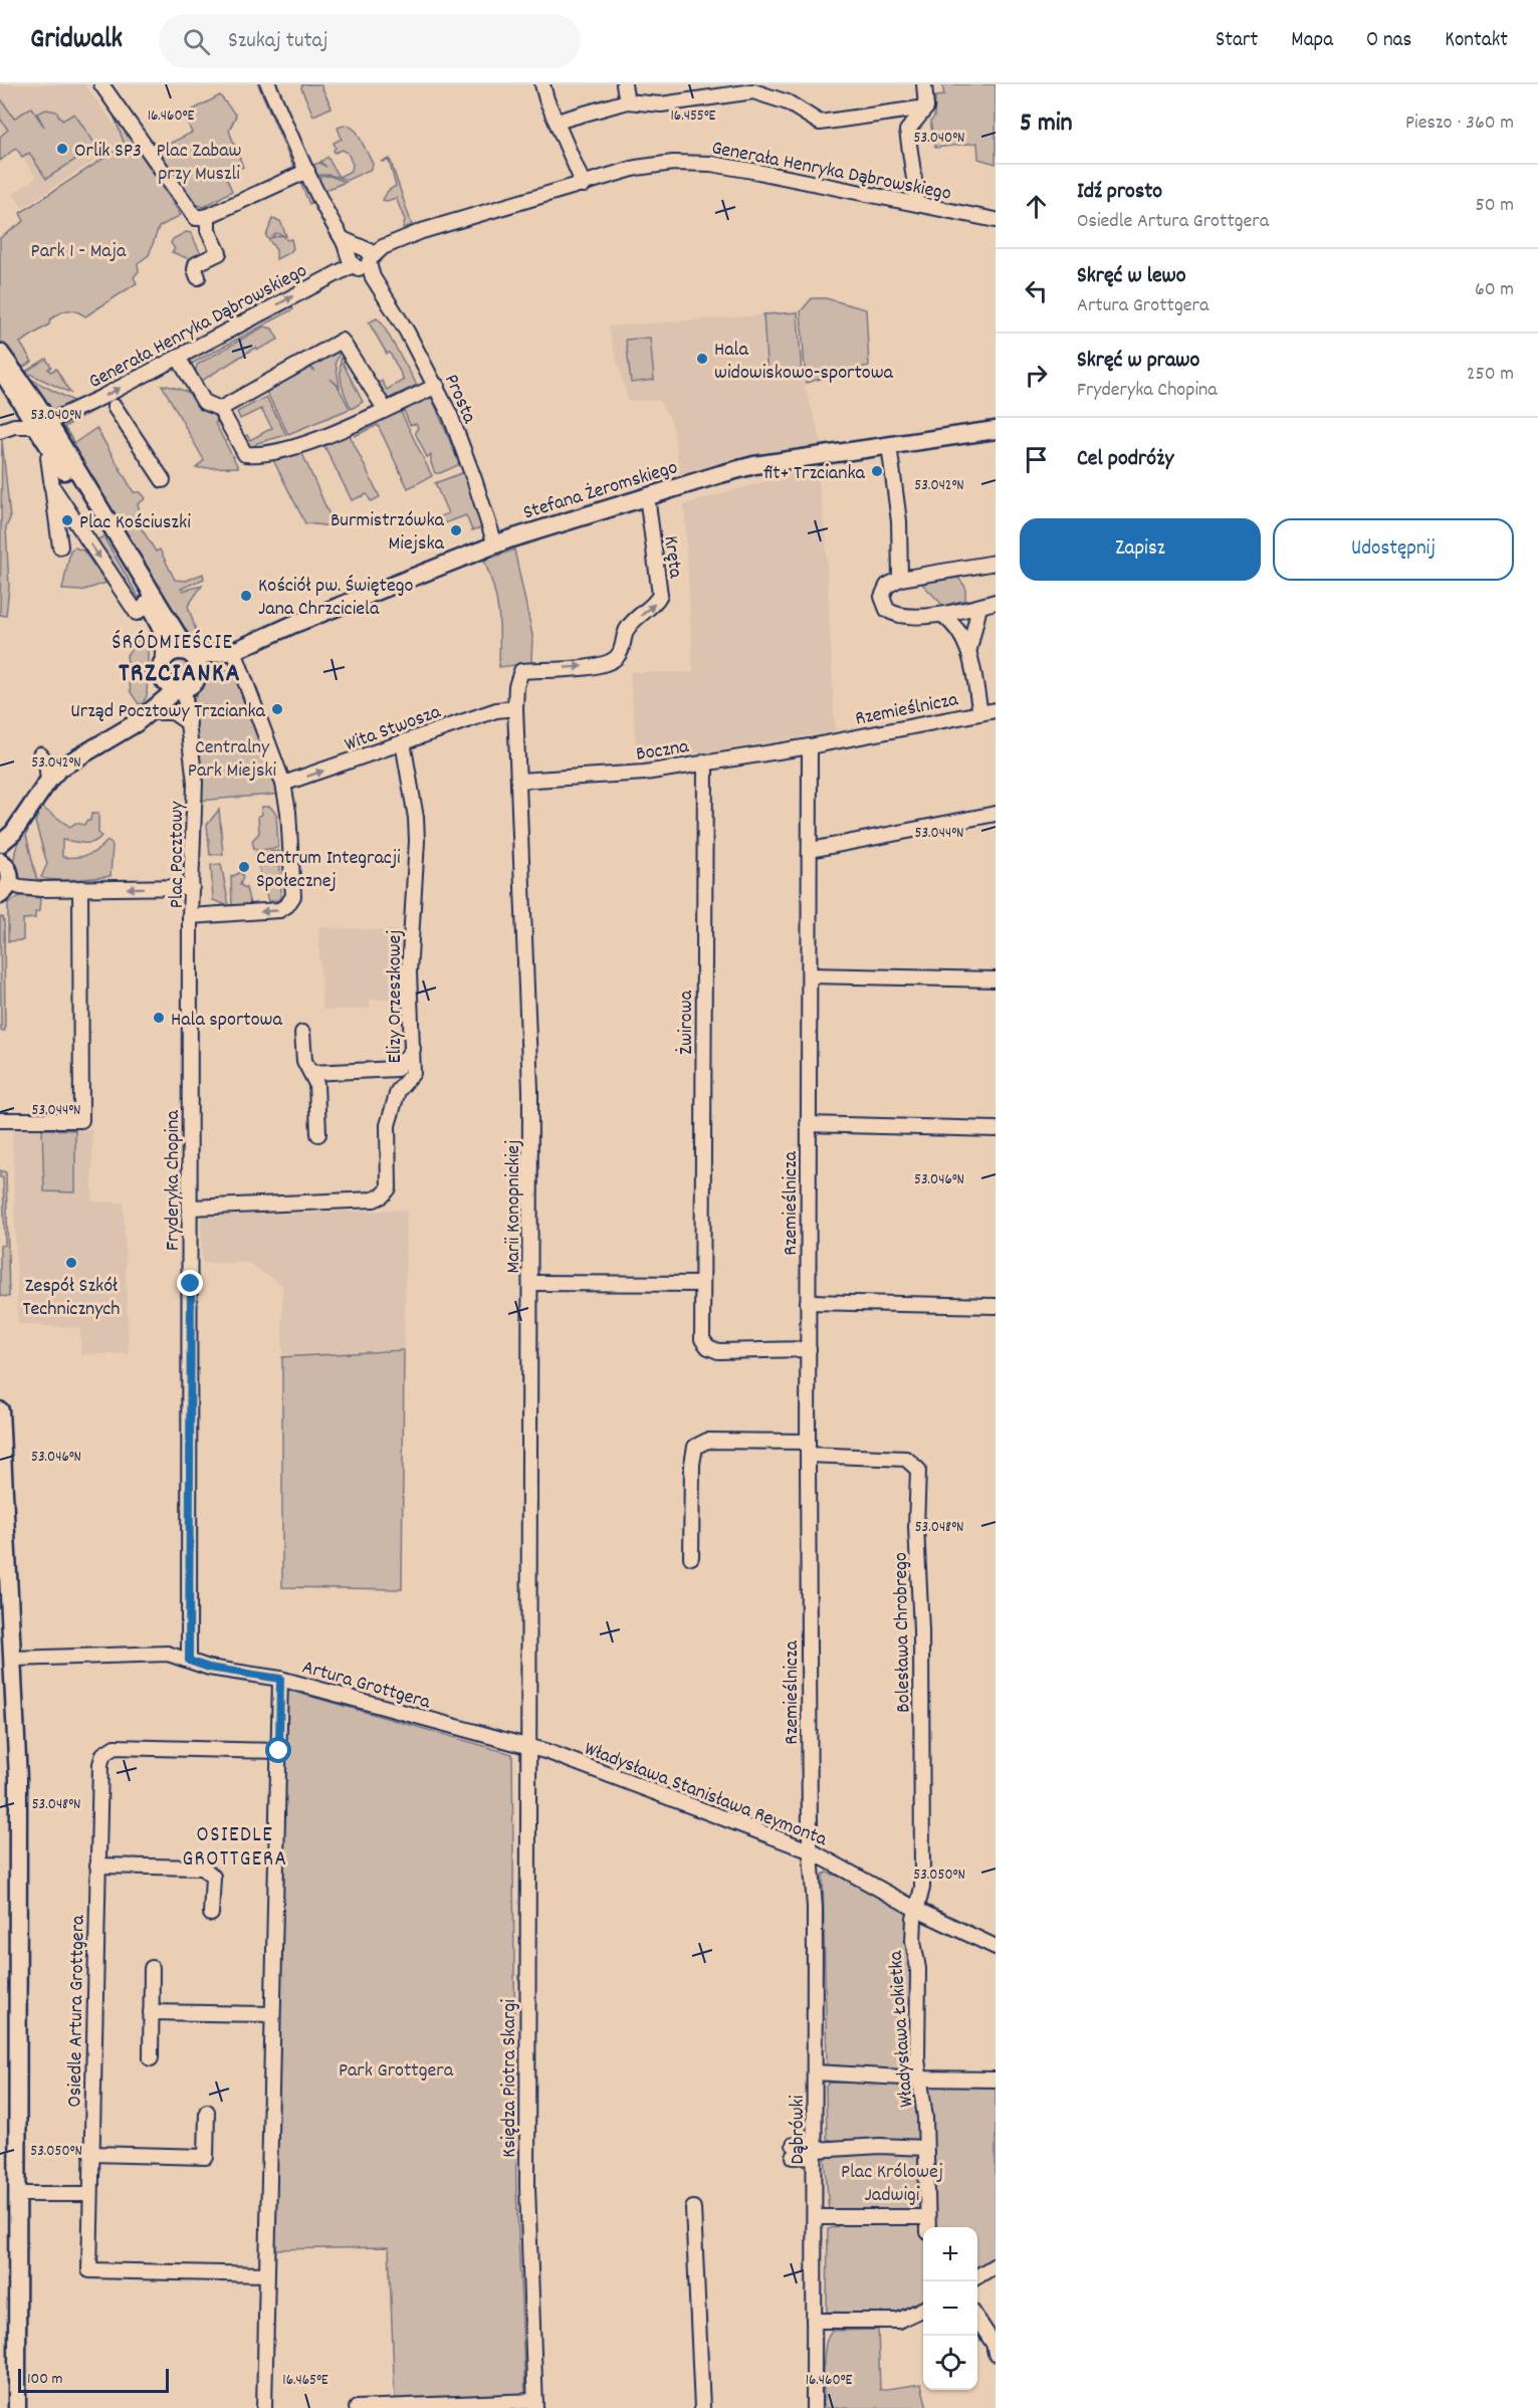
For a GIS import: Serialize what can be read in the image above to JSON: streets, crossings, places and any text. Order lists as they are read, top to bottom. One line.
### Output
{"streets":{"main road":["Stefana Żeromskiego"],"street":["Generała Henryka Dąbrowskiego","Prosta","Kręta","Rzemieślnicza","Wita Stwosza","Boczna","Plac Pocztowy","Elizy Orzeszkowej","Żwirowa","Fryderyka Chopina","Marii Konopnickiej","Bolesława Chrobrego","Artura Grottgera","Władysława Stanisława Reymonta","Osiedle Artura Grottgera","Władysława Łokietka","Księdza Piotra Skargi","Dąbrówki"]},"crossings":[["Generała Henryka Dąbrowskiego","Prosta"],["Prosta","Stefana Żeromskiego"],["Stefana Żeromskiego","Kręta"],["Stefana Żeromskiego","Plac Pocztowy"],["Kręta","Marii Konopnickiej"],["Rzemieślnicza","Boczna"],["Rzemieślnicza","Żwirowa"],["Rzemieślnicza","Bolesława Chrobrego"],["Rzemieślnicza","Władysława Stanisława Reymonta"],["Rzemieślnicza","Dąbrówki"],["Wita Stwosza","Plac Pocztowy"],["Wita Stwosza","Elizy Orzeszkowej"],["Wita Stwosza","Marii Konopnickiej"],["Boczna","Żwirowa"],["Boczna","Marii Konopnickiej"],["Plac Pocztowy","Fryderyka Chopina"],["Elizy Orzeszkowej","Fryderyka Chopina"],["Fryderyka Chopina","Artura Grottgera"],["Marii Konopnickiej","Artura Grottgera"],["Marii Konopnickiej","Władysława Stanisława Reymonta"],["Marii Konopnickiej","Księdza Piotra Skargi"],["Bolesława Chrobrego","Władysława Stanisława Reymonta"],["Bolesława Chrobrego","Władysława Łokietka"],["Artura Grottgera","Władysława Stanisława Reymonta"],["Artura Grottgera","Księdza Piotra Skargi"],["Władysława Stanisława Reymonta","Władysława Łokietka"],["Władysława Stanisława Reymonta","Księdza Piotra Skargi"],["Władysława Stanisława Reymonta","Dąbrówki"]],"one_way":["Wita Stwosza"],"districts":["ŚRÓDMIEŚCIE","TRZCIANKA","OSIEDLE GROTTGERA"],"parks":["Plac Zabaw przy Muszli","Park 1 - Maja","Centralny Park Miejski","Park Grottgera","Plac Królowej Jadwigi"],"places":["Orlik SP3","Hala widowiskowo-sportowa","fit+ Trzcianka","Plac Kościuszki","Burmistrzówka Miejska","Kościół pw. Świętego Jana Chrzciciela","Urząd Pocztowy Trzcianka","Centrum Integracji Społecznej","Hala sportowa","Zespół Szkół Technicznych"],"scale_bar":"100 m","page":{"header":"Gridwalk","search":"Szukaj tutaj","nav":["Start","Mapa","O nas","Kontakt"],"heading":["5 min","Pieszo · 360 m"],"list":[["Idź prosto","Osiedle Artura Grottgera","50 m"],["Skręć w lewo","Artura Grottgera","60 m"],["Skręć w prawo","Fryderyka Chopina","250 m"],"Cel podróży"],"buttons":["Zapisz","Udostępnij"],"map_buttons":["+","−"],"scale":"100 m"},"coordinates":["16.460°E","16.455°E","53.040°N","53.042°N","53.044°N","53.046°N","53.048°N","53.050°N","16.465°E"]}
